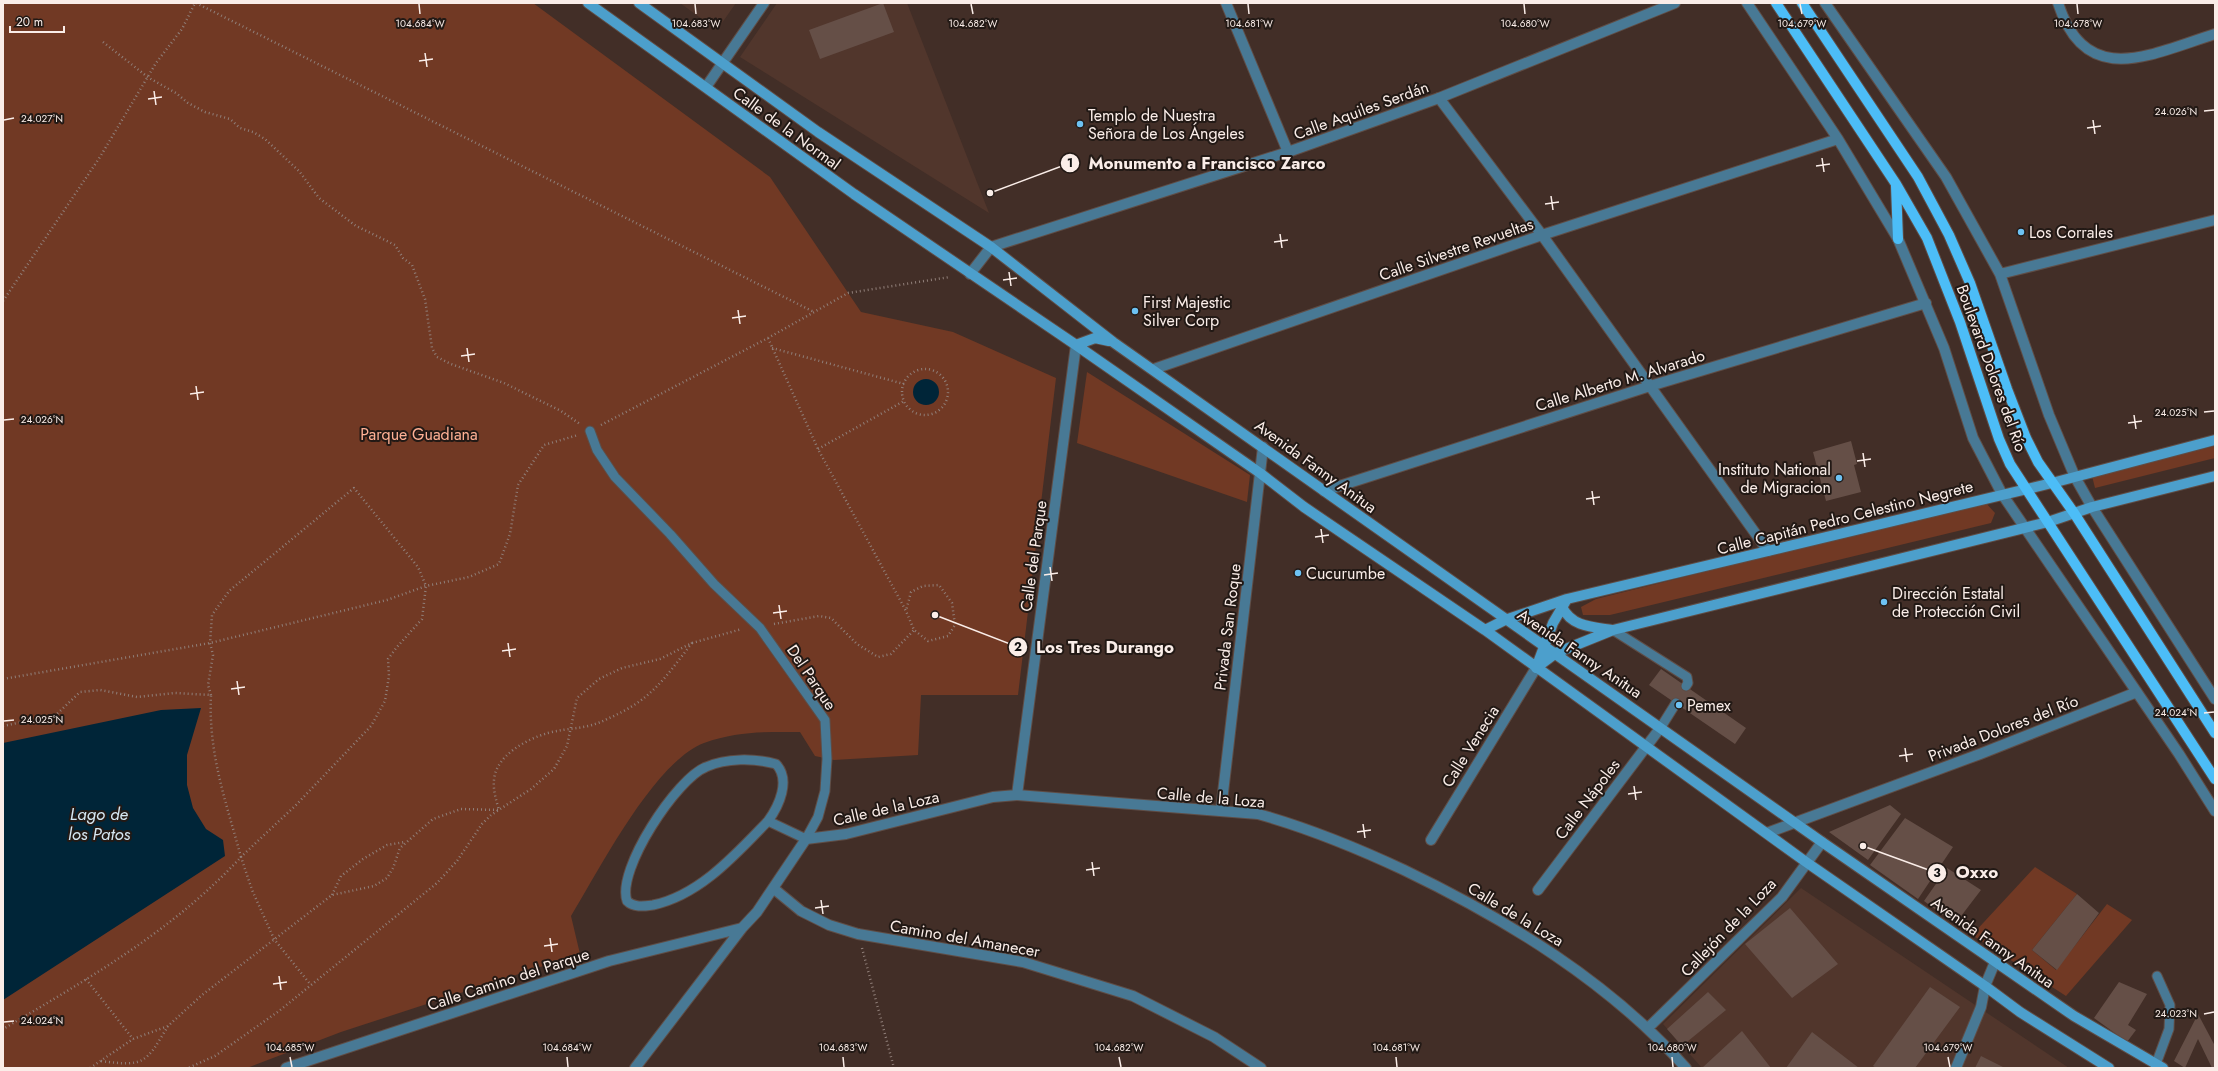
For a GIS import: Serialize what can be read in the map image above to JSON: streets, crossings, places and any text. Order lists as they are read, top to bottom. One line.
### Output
{"streets":{"main road":["Calle de la Normal","Boulevard Dolores del Río","Avenida Fanny Anitua","Calle Capitán Pedro Celestino Negrete"],"street":["Calle Aquiles Serdán","Calle Silvestre Revueltas","Calle Alberto M. Alvarado","Calle del Parque","Privada San Roque","Privada Dolores del Río","Calle Venecia","Calle de la Loza","Calle Nápoles","Callejón de la Loza","Camino del Amanecer","Calle Camino del Parque"],"lane":["Del Parque"]},"crossings":[["Calle Aquiles Serdán","Calle de la Normal"],["Calle Aquiles Serdán","Avenida Fanny Anitua"],["Calle de la Normal","Avenida Fanny Anitua"],["Calle Silvestre Revueltas","Avenida Fanny Anitua"],["Boulevard Dolores del Río","Calle Capitán Pedro Celestino Negrete"],["Calle Alberto M. Alvarado","Avenida Fanny Anitua"],["Avenida Fanny Anitua","Calle Capitán Pedro Celestino Negrete"],["Avenida Fanny Anitua","Privada San Roque"],["Avenida Fanny Anitua","Privada Dolores del Río"],["Avenida Fanny Anitua","Calle Nápoles"],["Avenida Fanny Anitua","Callejón de la Loza"],["Calle del Parque","Calle de la Loza"],["Privada San Roque","Calle de la Loza"],["Del Parque","Calle de la Loza"],["Calle de la Loza","Callejón de la Loza"]],"water":["Lago de los Patos"],"parks":["Parque Guadiana"],"places":["Templo de Nuestra Señora de Los Ángeles","Monumento a Francisco Zarco","Los Corrales","First Majestic Silver Corp","Instituto National de Migracion","Cucurumbe","Dirección Estatal de Protección Civil","Los Tres Durango","Pemex","Oxxo"],"scale_bar":"20 m","coordinates":["104.684°W","104.683°W","104.682°W","104.681°W","104.680°W","104.679°W","104.678°W","24.026°N","24.027°N","24.025°N","24.024°N","24.023°N","104.685°W"]}
